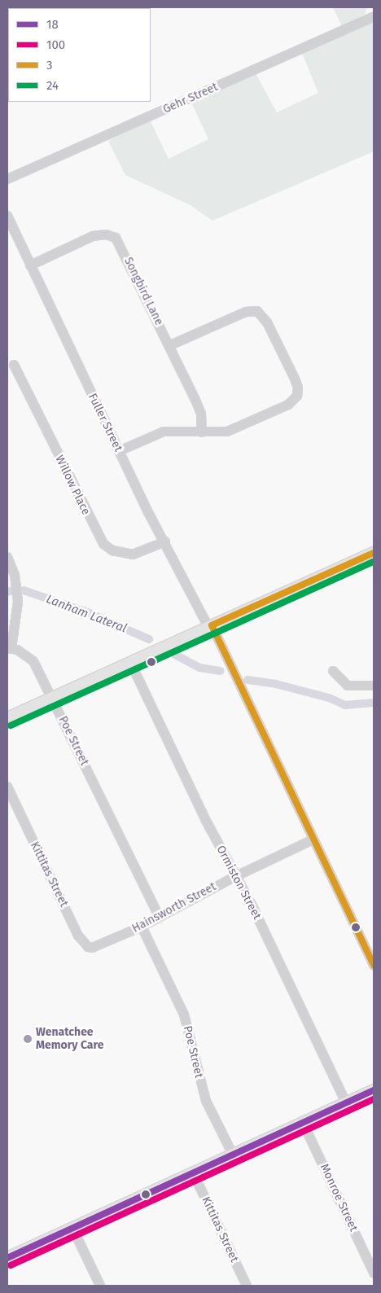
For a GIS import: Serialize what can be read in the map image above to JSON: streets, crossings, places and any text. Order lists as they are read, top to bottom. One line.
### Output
{"streets":{"street":["Gehr Street","Songbird Lane","Fuller Street","Willow Place","Poe Street","Kittitas Street","Ormiston Street","Hainsworth Street","Monroe Street"]},"crossings":[["Songbird Lane","Fuller Street"],["Fuller Street","Willow Place"],["Fuller Street","Hainsworth Street"],["Poe Street","Hainsworth Street"],["Kittitas Street","Hainsworth Street"],["Ormiston Street","Hainsworth Street"]],"water":["Lanham Lateral"],"places":["Wenatchee Memory Care"],"lines":["transit line 3","transit line 24","transit line 18","transit line 100"],"legend":["18","100","3","24"]}
